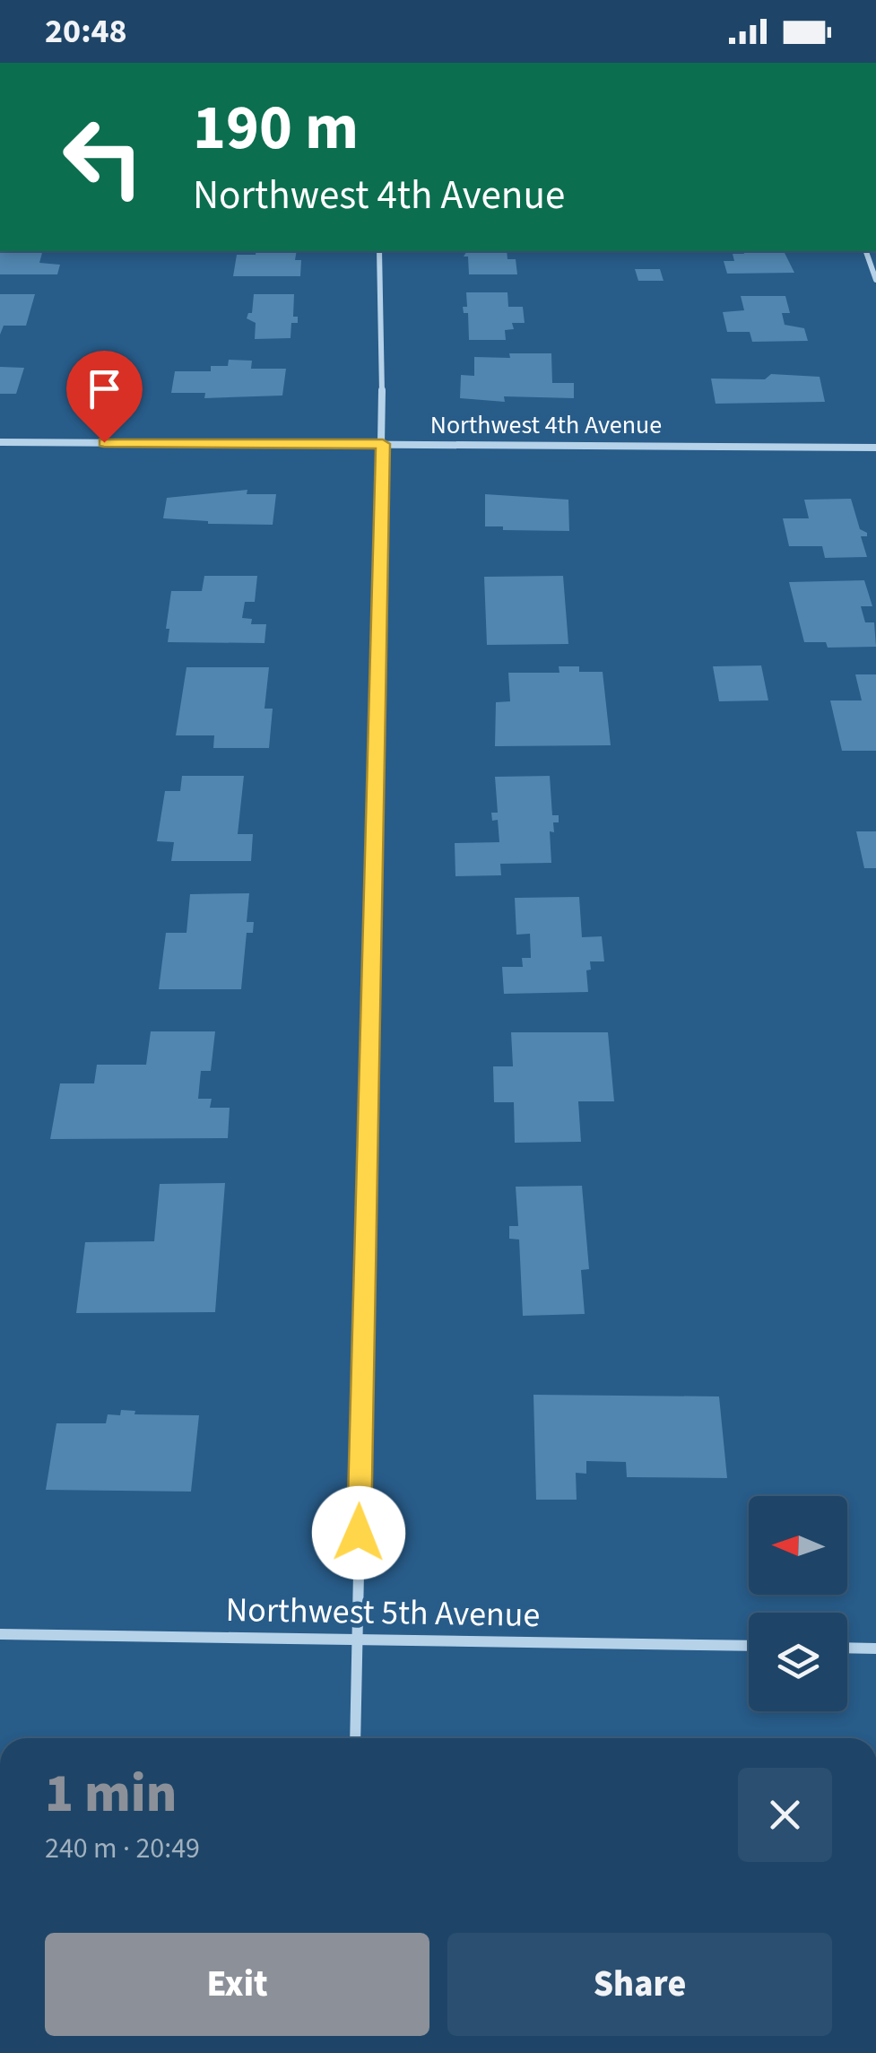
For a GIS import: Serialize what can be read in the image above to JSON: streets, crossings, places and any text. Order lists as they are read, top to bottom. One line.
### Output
{"streets":{"street":["Northwest 4th Avenue","Northwest 5th Avenue"]},"north":"left","page":{"status":"20:48","turn":["190 m","Northwest 4th Avenue"],"heading":["1 min","240 m · 20:49"],"buttons":["Exit","Share"]}}
